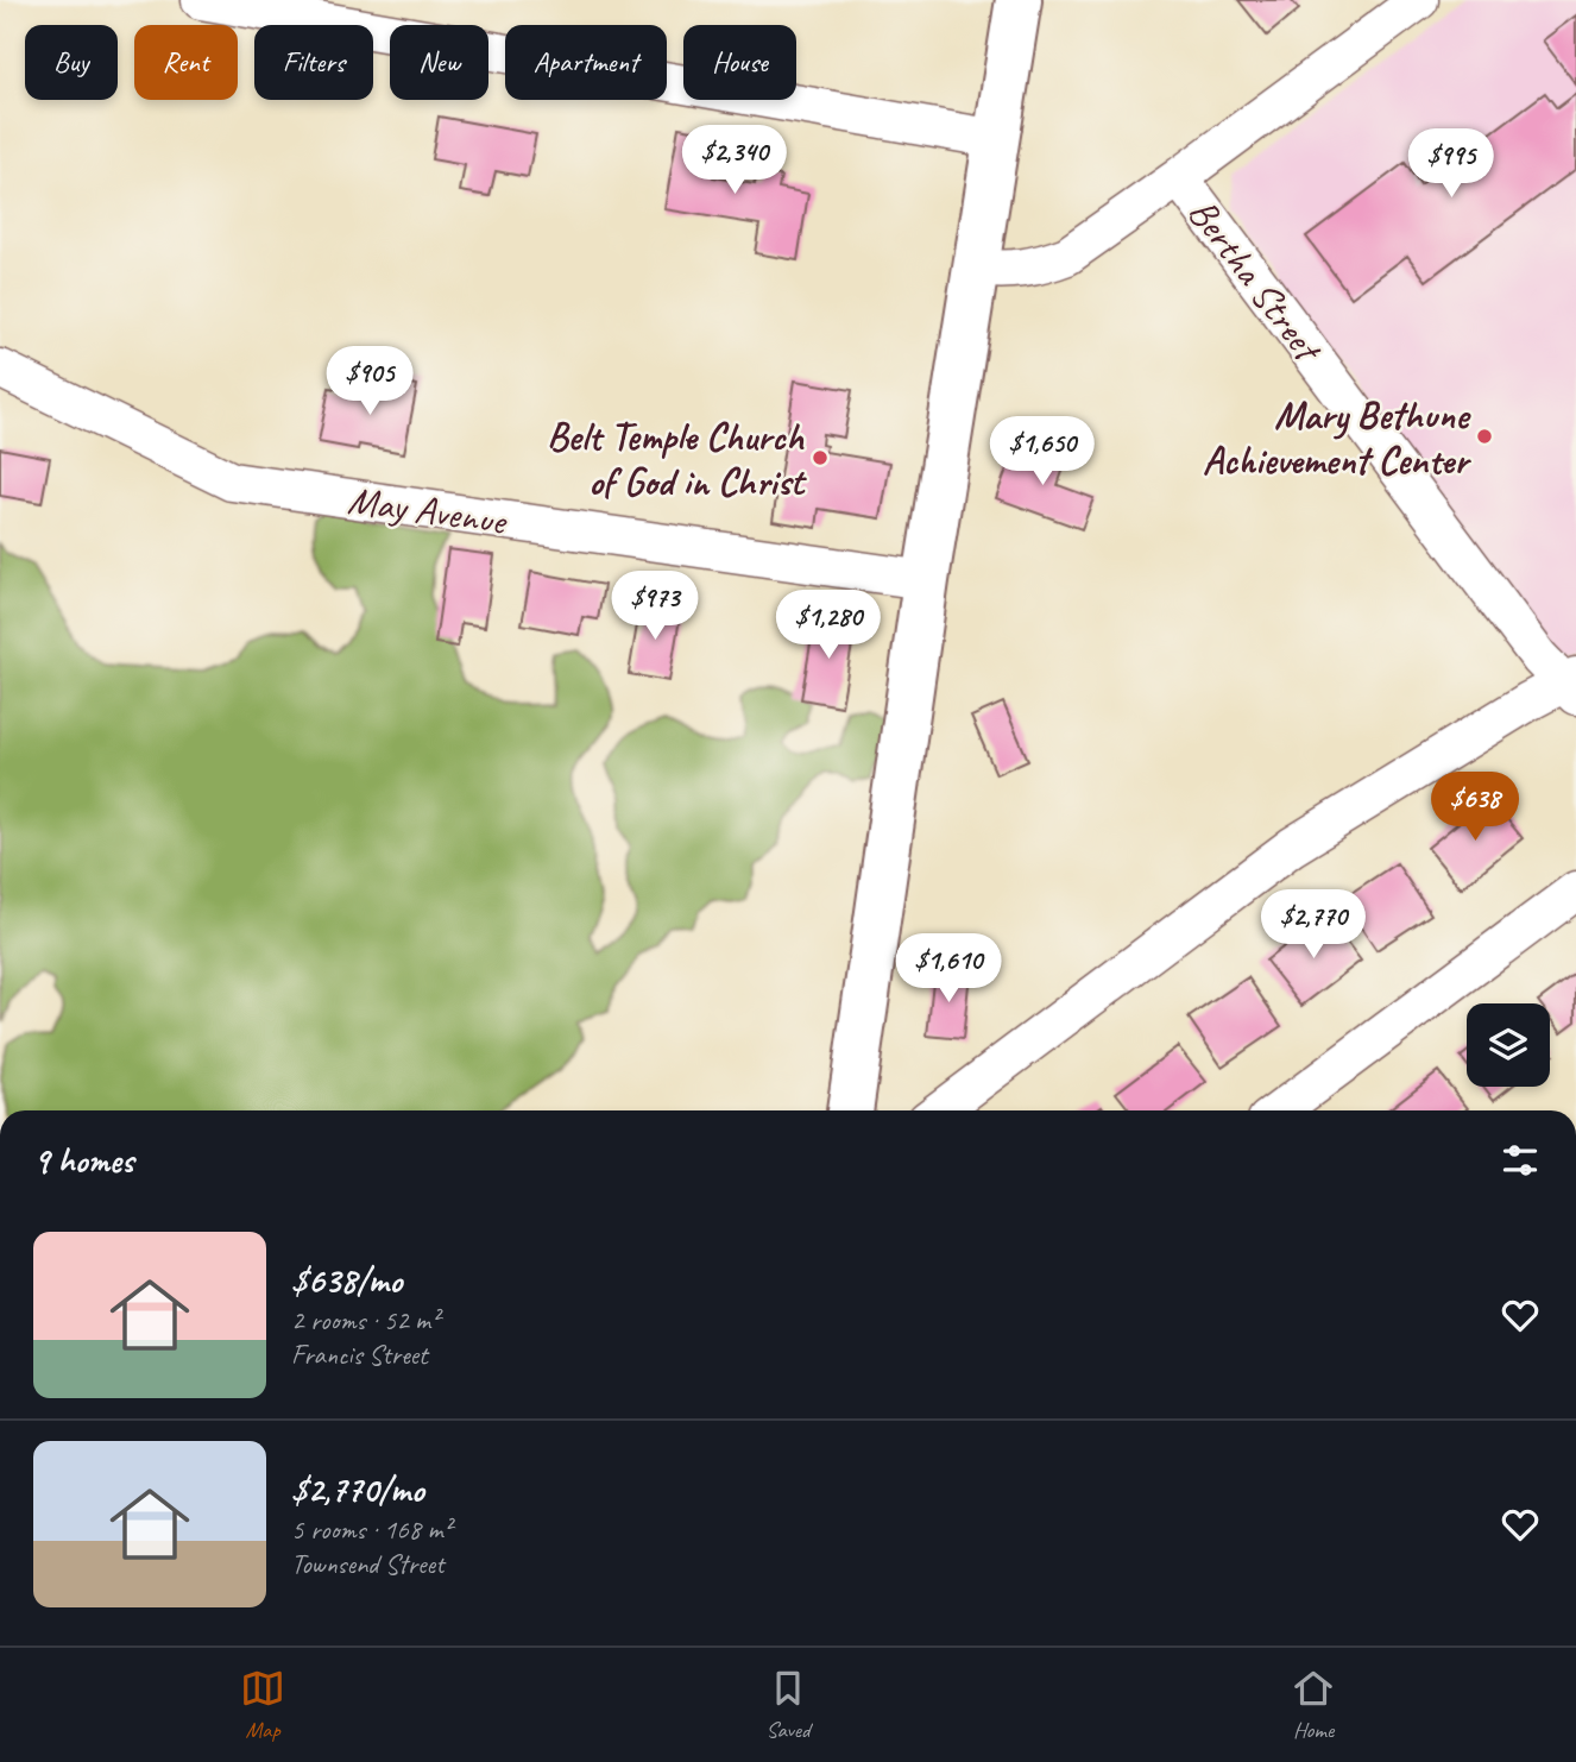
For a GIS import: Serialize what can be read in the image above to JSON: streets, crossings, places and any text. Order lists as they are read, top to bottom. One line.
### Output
{"streets":{"street":["Bertha Street","May Avenue"]},"places":["Mary Bethune Achievement Center","Belt Temple Church of God in Christ"],"page":{"chip":["Buy","Rent","Filters","New","Apartment","House"],"price":["$2,340","$995","$905","$1,650","$973","$1,280","$638","$2,770","$1,610"],"heading":"9 homes","list":[{"name":"$638/mo","note":"2 rooms · 52 m² · Francis Street"},{"name":"$2,770/mo","note":"5 rooms · 168 m² · Townsend Street"}],"tabs":["Map","Saved","Home"]}}
